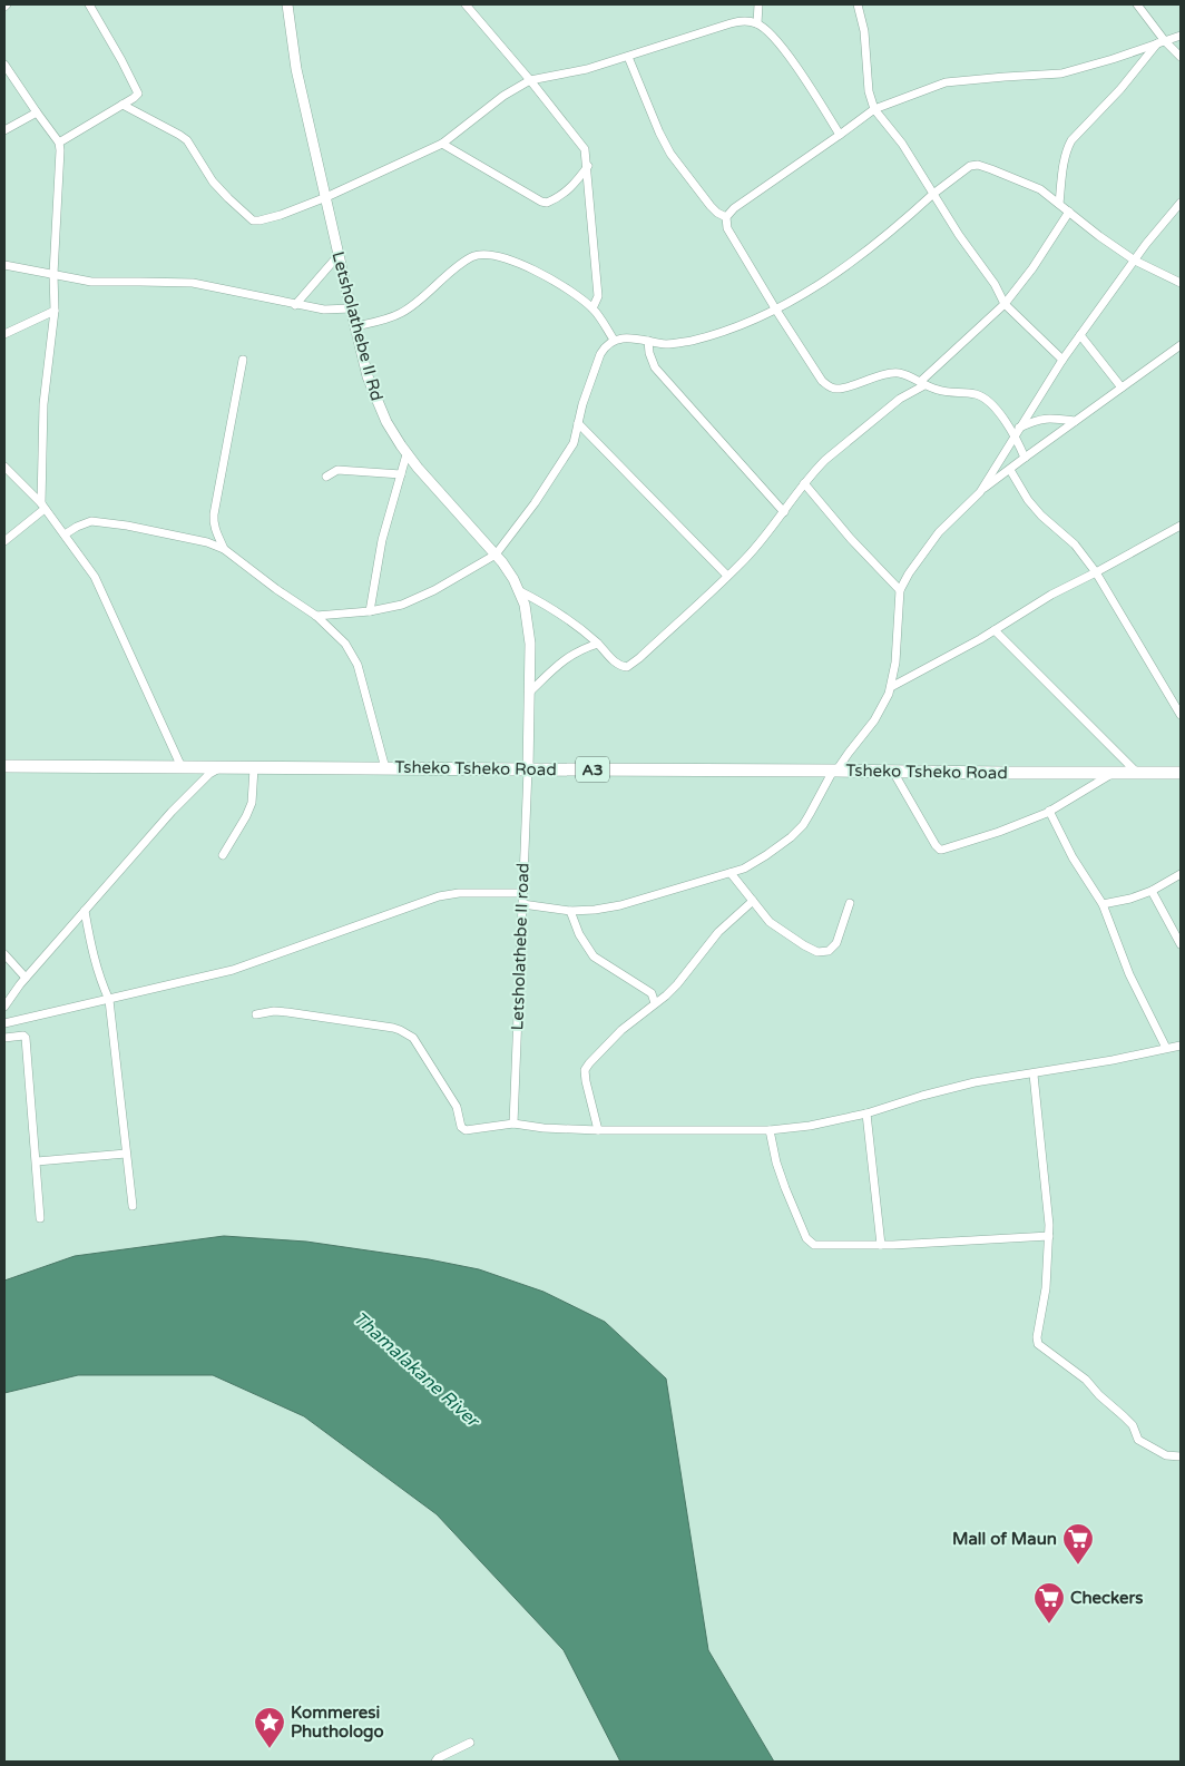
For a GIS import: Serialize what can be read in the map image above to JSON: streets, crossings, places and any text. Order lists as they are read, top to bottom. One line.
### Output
{"streets":{"highway":["Tsheko Tsheko Road","A3"],"street":["Letsholathebe II Rd","Letsholathebe II road"]},"crossings":[["Letsholathebe II Rd","Tsheko Tsheko Road"],["Letsholathebe II Rd","Letsholathebe II road"],["Tsheko Tsheko Road","Letsholathebe II road"]],"water":["Thamalakane River"],"places":{"supermarket":["Mall of Maun","Checkers"],"place":["Kommeresi Phuthologo"]}}
